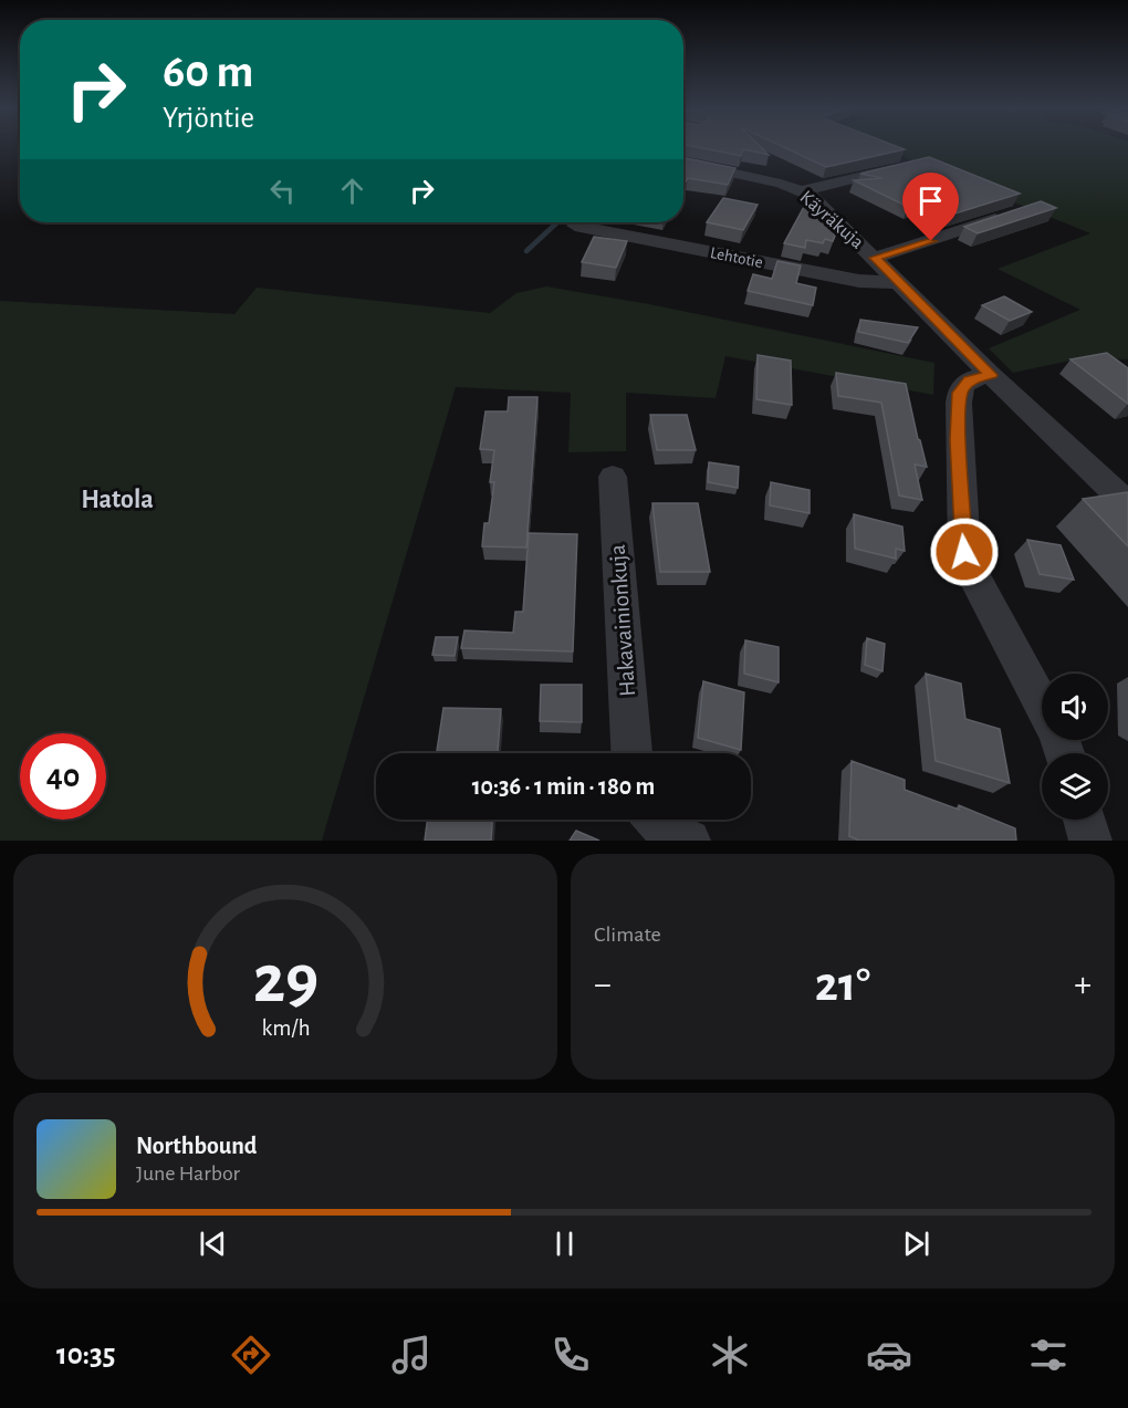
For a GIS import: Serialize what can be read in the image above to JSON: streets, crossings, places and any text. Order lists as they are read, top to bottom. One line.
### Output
{"streets":{"street":["Käyräkuja","Lehtotie","Hakavainionkuja"]},"crossings":[["Käyräkuja","Lehtotie"]],"districts":["Hatola"],"page":{"turn":["60 m","Yrjöntie"],"limit":"40","trip":"10:36 · 1 min · 180 m","tile":"Climate","heat":["−","21°","+"],"song":["Northbound","June Harbor"],"tabs":"10:35","gauge":["29","km/h"]}}
